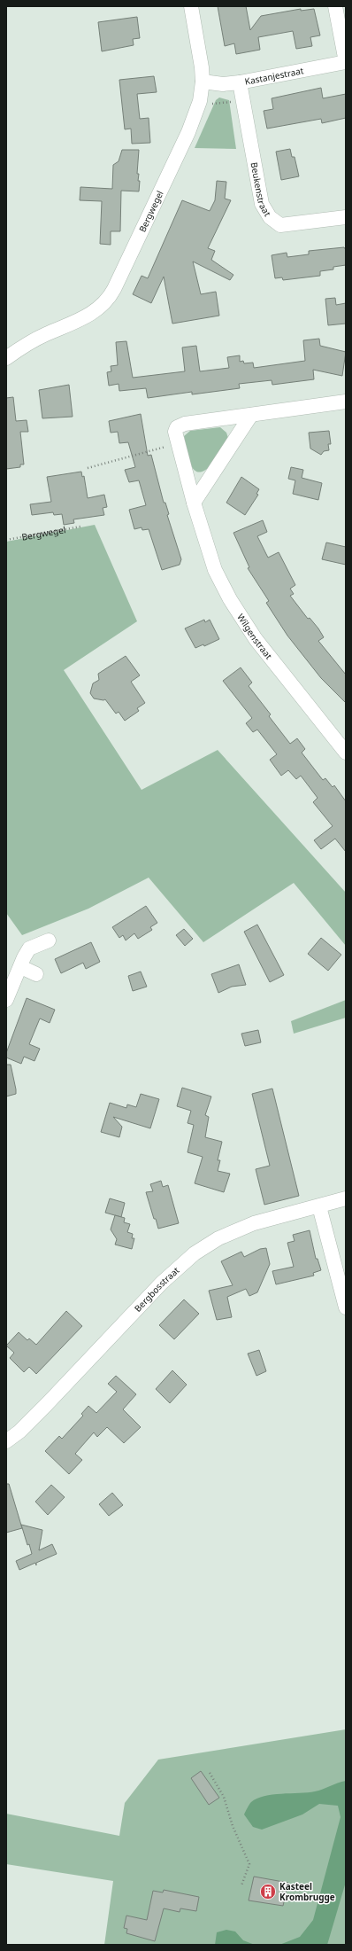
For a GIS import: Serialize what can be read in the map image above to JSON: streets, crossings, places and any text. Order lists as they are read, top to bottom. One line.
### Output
{"streets":{"street":["Kastanjestraat","Beukenstraat","Bergwegel","Wilgenstraat","Bergbosstraat"]},"crossings":[["Kastanjestraat","Beukenstraat"],["Kastanjestraat","Bergwegel"]],"places":{"building":["Kasteel Krombrugge"]}}
